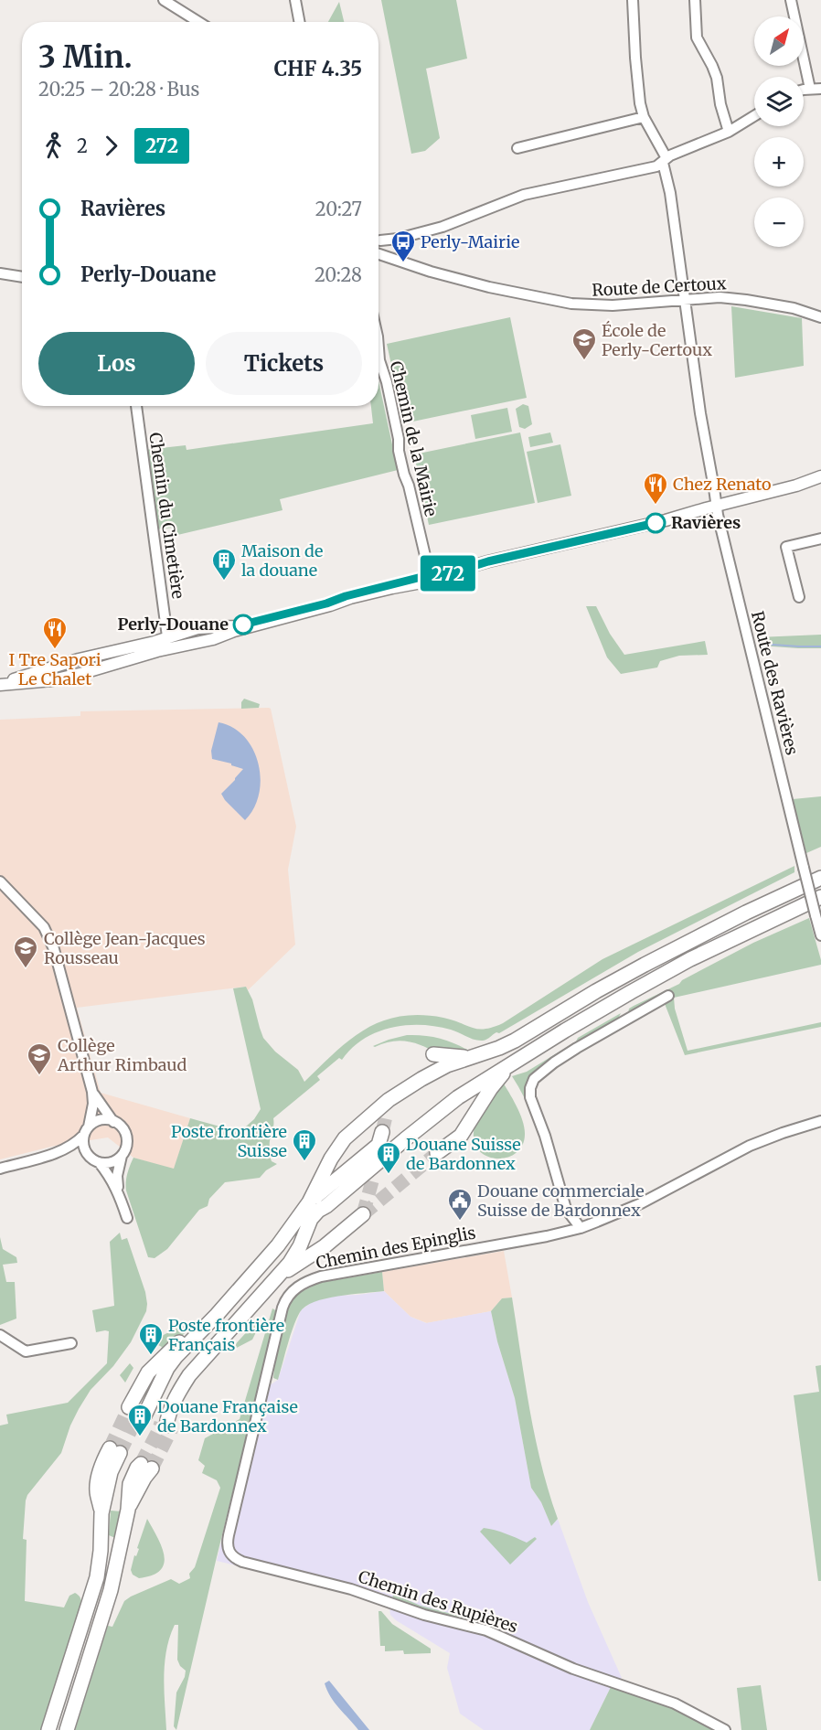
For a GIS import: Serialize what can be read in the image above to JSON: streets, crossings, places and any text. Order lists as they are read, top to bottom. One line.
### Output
{"streets":{"street":["Route de Certoux","Chemin de la Mairie","Chemin du Cimetière","Route des Ravières","Chemin des Epinglis","Chemin des Rupières"]},"crossings":[["Route de Certoux","Route des Ravières"],["Chemin des Epinglis","Chemin des Rupières"]],"places":{"bus stop":["Perly-Mairie"],"school or university":["École de Perly-Certoux","Collège Jean-Jacques Rousseau","Collège Arthur Rimbaud"],"restaurant":["Chez Renato","I Tre Sapori Le Chalet"],"other":["Ravières","Perly-Douane"],"building":["Maison de la douane","Poste frontière Suisse","Douane Suisse de Bardonnex","Poste frontière Français","Douane Française de Bardonnex"],"public building":["Douane commerciale Suisse de Bardonnex"]},"lines":["bus line 272"],"north":"top right","page":{"on_map":"272","map_buttons":["+","−"],"heading":["3 Min.","20:25 – 20:28 · Bus","CHF 4.35"],"legs":["2","272"],"list":[{"name":"Ravières","value":"20:27"},{"name":"Perly-Douane","value":"20:28"}],"buttons":["Los","Tickets"]}}
